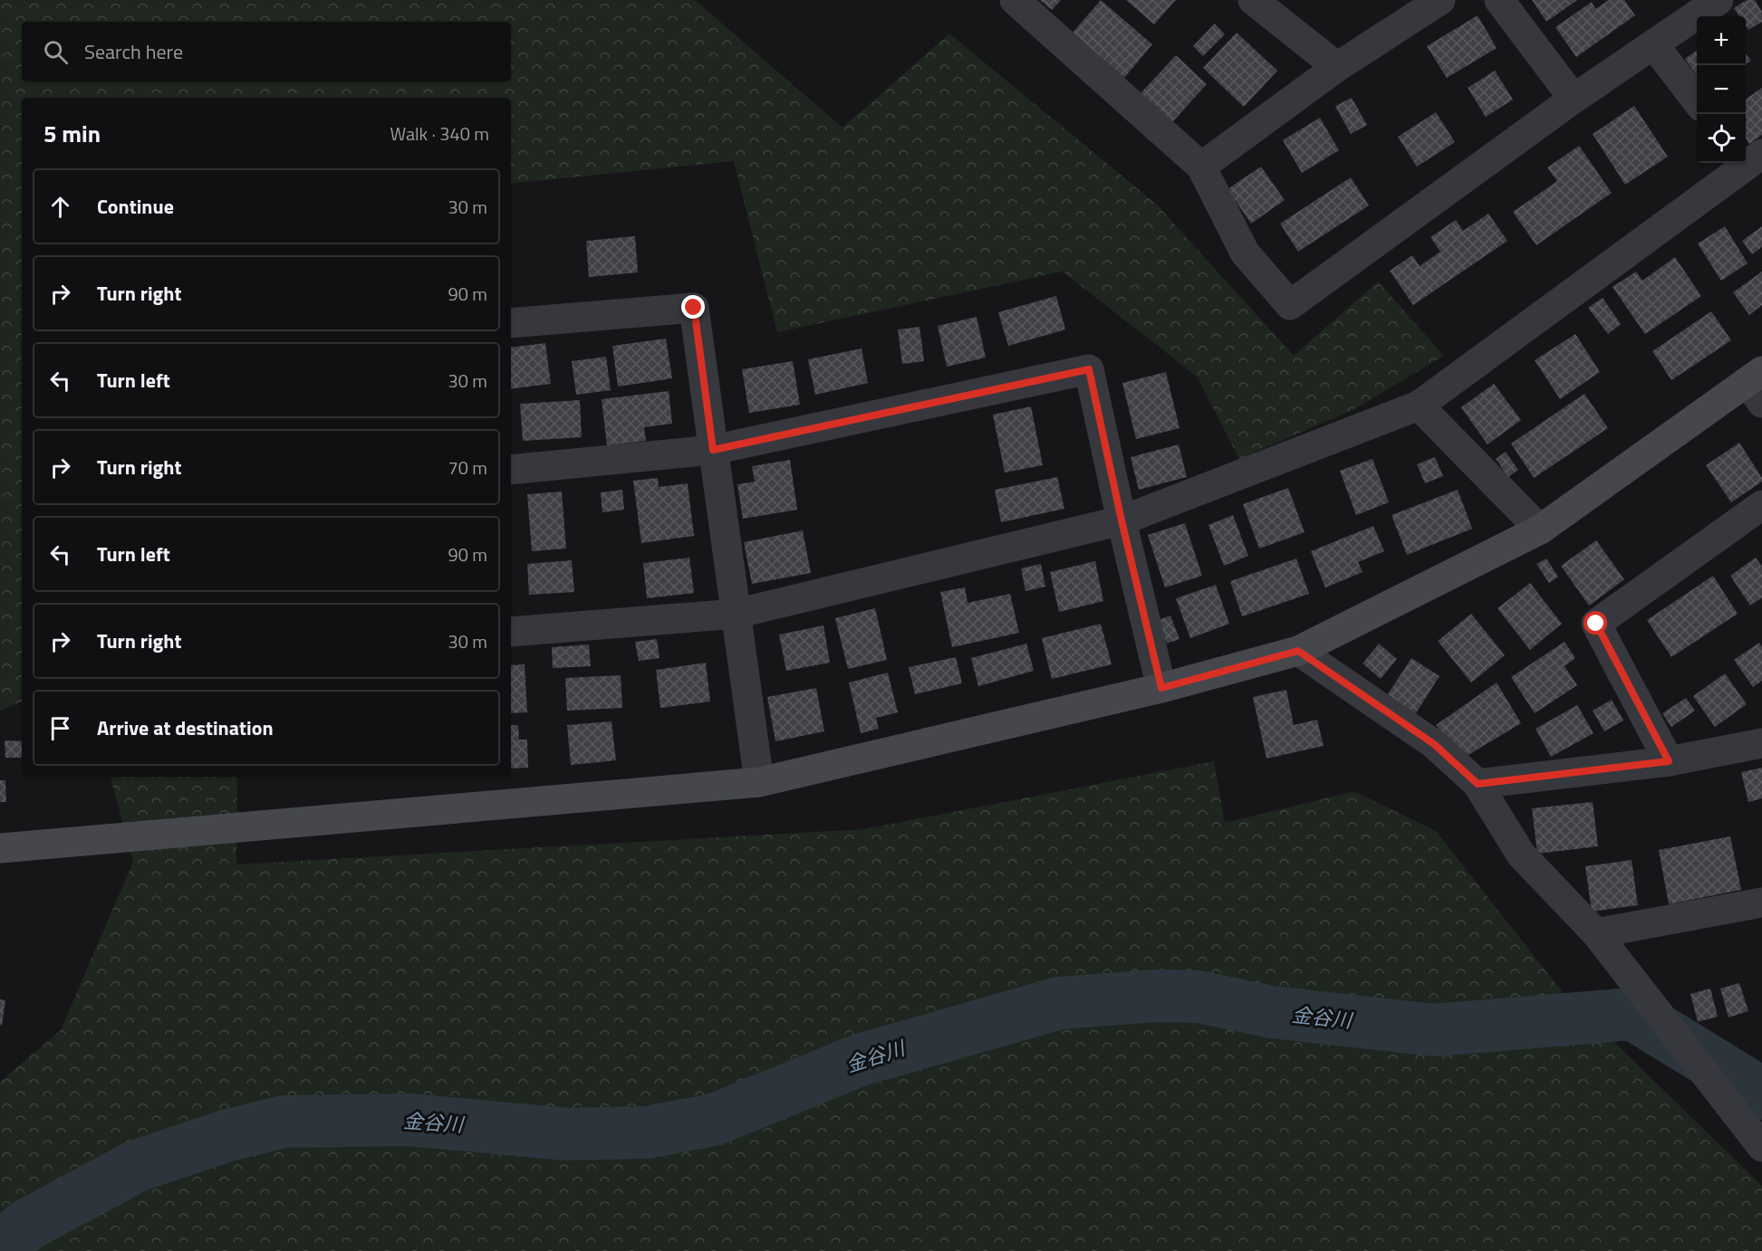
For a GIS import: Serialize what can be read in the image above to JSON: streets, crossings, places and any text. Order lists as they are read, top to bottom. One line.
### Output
{"water":["金谷川"],"page":{"map_buttons":["+","−"],"search":"Search here","heading":["5 min","Walk · 340 m"],"list":[["Continue","30 m"],["Turn right","90 m"],["Turn left","30 m"],["Turn right","70 m"],["Turn left","90 m"],["Turn right","30 m"],"Arrive at destination"]}}
